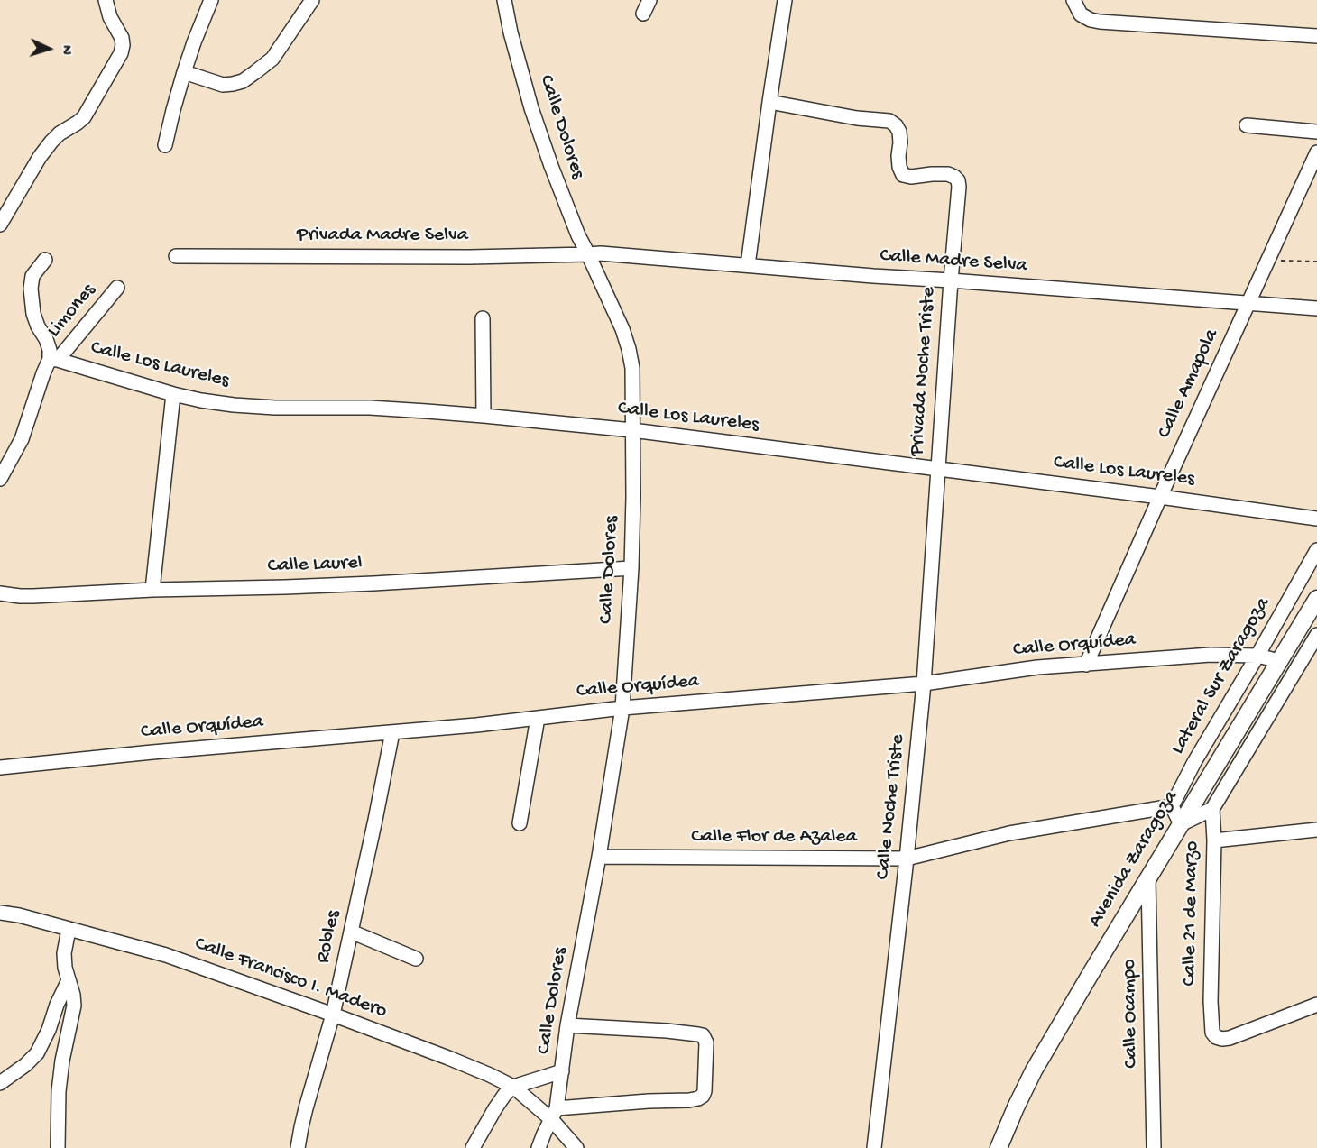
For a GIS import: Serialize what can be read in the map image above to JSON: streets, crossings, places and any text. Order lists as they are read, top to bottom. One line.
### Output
{"streets":{"main road":["Avenida Zaragoza"],"street":["Calle Dolores","Privada Madre Selva","Calle Madre Selva","Limones","Calle Los Laureles","Privada Noche Triste","Calle Amapola","Calle Laurel","Calle Orquídea","Lateral Sur Zaragoza","Calle Noche Triste","Calle Flor de Azalea","Calle 21 de Marzo","Robles","Calle Francisco I. Madero","Calle Ocampo"]},"crossings":[["Calle Dolores","Privada Madre Selva"],["Calle Dolores","Calle Madre Selva"],["Calle Dolores","Calle Los Laureles"],["Calle Dolores","Calle Laurel"],["Calle Dolores","Calle Orquídea"],["Calle Dolores","Calle Flor de Azalea"],["Calle Dolores","Calle Francisco I. Madero"],["Privada Madre Selva","Calle Madre Selva"],["Calle Madre Selva","Privada Noche Triste"],["Calle Madre Selva","Calle Amapola"],["Limones","Calle Los Laureles"],["Calle Los Laureles","Privada Noche Triste"],["Calle Los Laureles","Calle Amapola"],["Calle Los Laureles","Calle Noche Triste"],["Privada Noche Triste","Calle Noche Triste"],["Calle Amapola","Calle Orquídea"],["Calle Orquídea","Lateral Sur Zaragoza"],["Calle Orquídea","Calle Noche Triste"],["Calle Orquídea","Avenida Zaragoza"],["Calle Orquídea","Robles"],["Lateral Sur Zaragoza","Calle Flor de Azalea"],["Calle Noche Triste","Calle Flor de Azalea"],["Avenida Zaragoza","Calle Ocampo"],["Robles","Calle Francisco I. Madero"]],"north":"right"}
